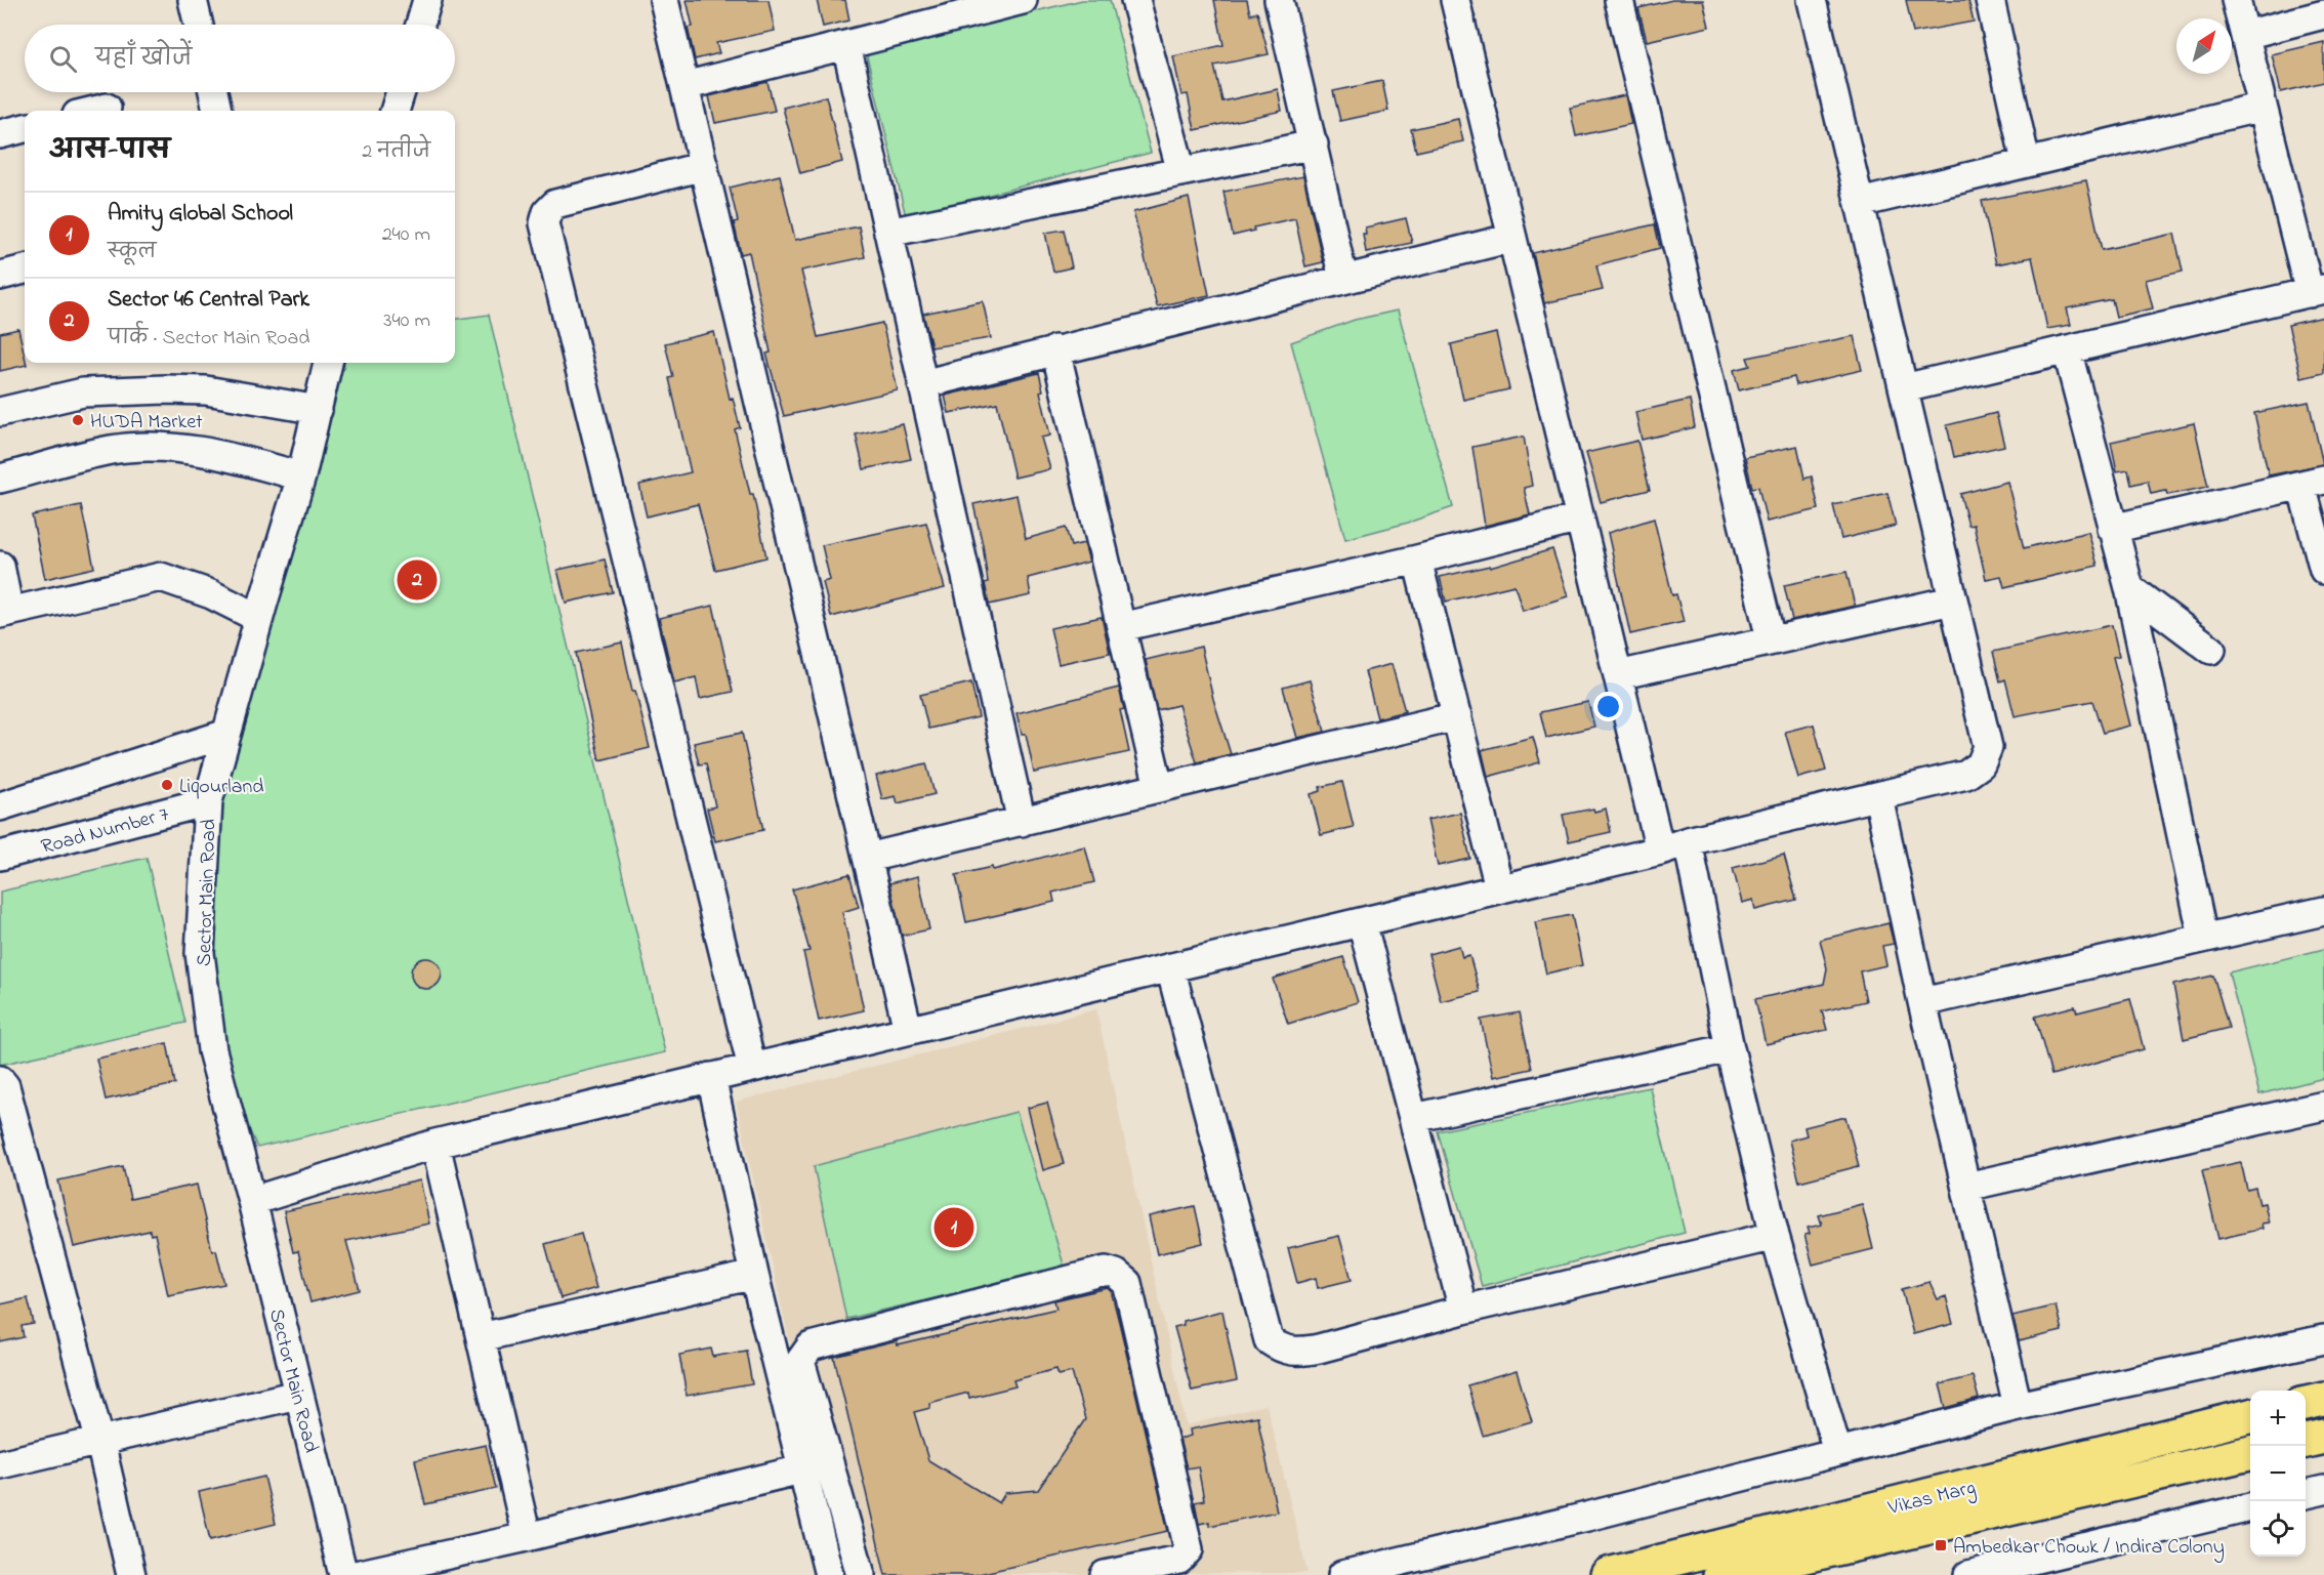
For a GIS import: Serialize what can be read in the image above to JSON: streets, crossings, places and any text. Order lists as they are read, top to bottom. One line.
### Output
{"streets":{"main road":["Vikas Marg"],"street":["Road Number 7","Sector Main Road"]},"crossings":[["Road Number 7","Sector Main Road"]],"places":{"other":["HUDA Market","Liqourland"],"transit":["Ambedkar Chowk / Indira Colony"]},"north":"top right","page":{"search":"यहाँ खोजें","heading":["आस-पास","2 नतीजे"],"list":[{"mark":"1","name":"Amity Global School","note":"स्कूल","value":"240 m"},{"mark":"2","name":"Sector 46 Central Park","note":"पार्क · Sector Main Road","value":"340 m"}],"pins":["2","1"],"map_buttons":["+","−"]}}
